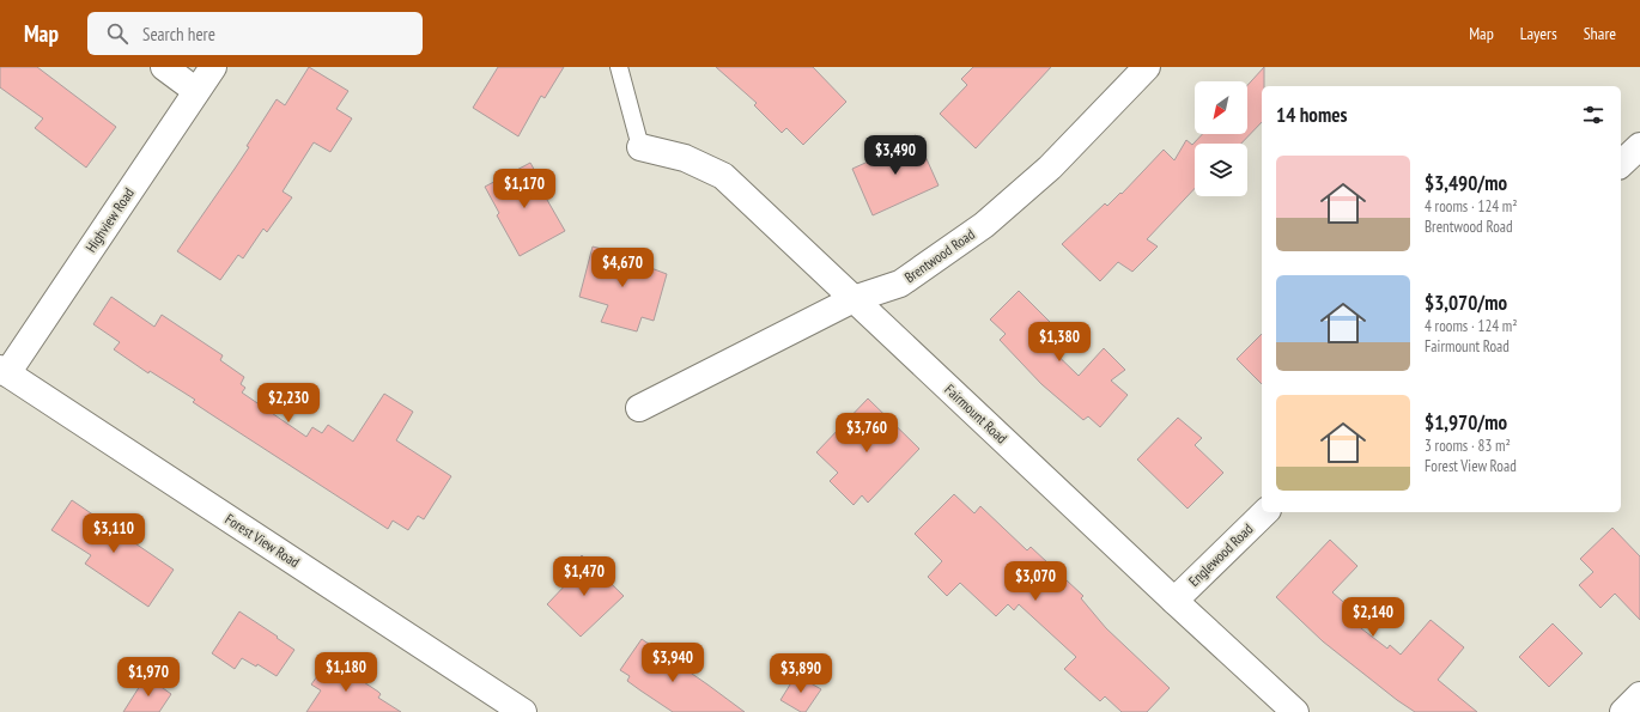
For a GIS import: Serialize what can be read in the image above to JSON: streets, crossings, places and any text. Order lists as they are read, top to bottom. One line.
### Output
{"streets":{"street":["Highview Road","Brentwood Road","Fairmount Road","Forest View Road","Englewood Road"]},"crossings":[["Highview Road","Forest View Road"],["Brentwood Road","Fairmount Road"],["Fairmount Road","Englewood Road"]],"north":"bottom left","page":{"header":"Map","search":"Search here","nav":["Map","Layers","Share"],"heading":"14 homes","price":["$3,490","$1,170","$4,670","$1,380","$2,230","$3,760","$3,110","$1,470","$3,070","$2,140","$3,940","$1,180","$3,890","$1,970"],"list":[{"name":"$3,490/mo","note":"4 rooms · 124 m² · Brentwood Road"},{"name":"$3,070/mo","note":"4 rooms · 124 m² · Fairmount Road"},{"name":"$1,970/mo","note":"3 rooms · 83 m² · Forest View Road"}]}}
